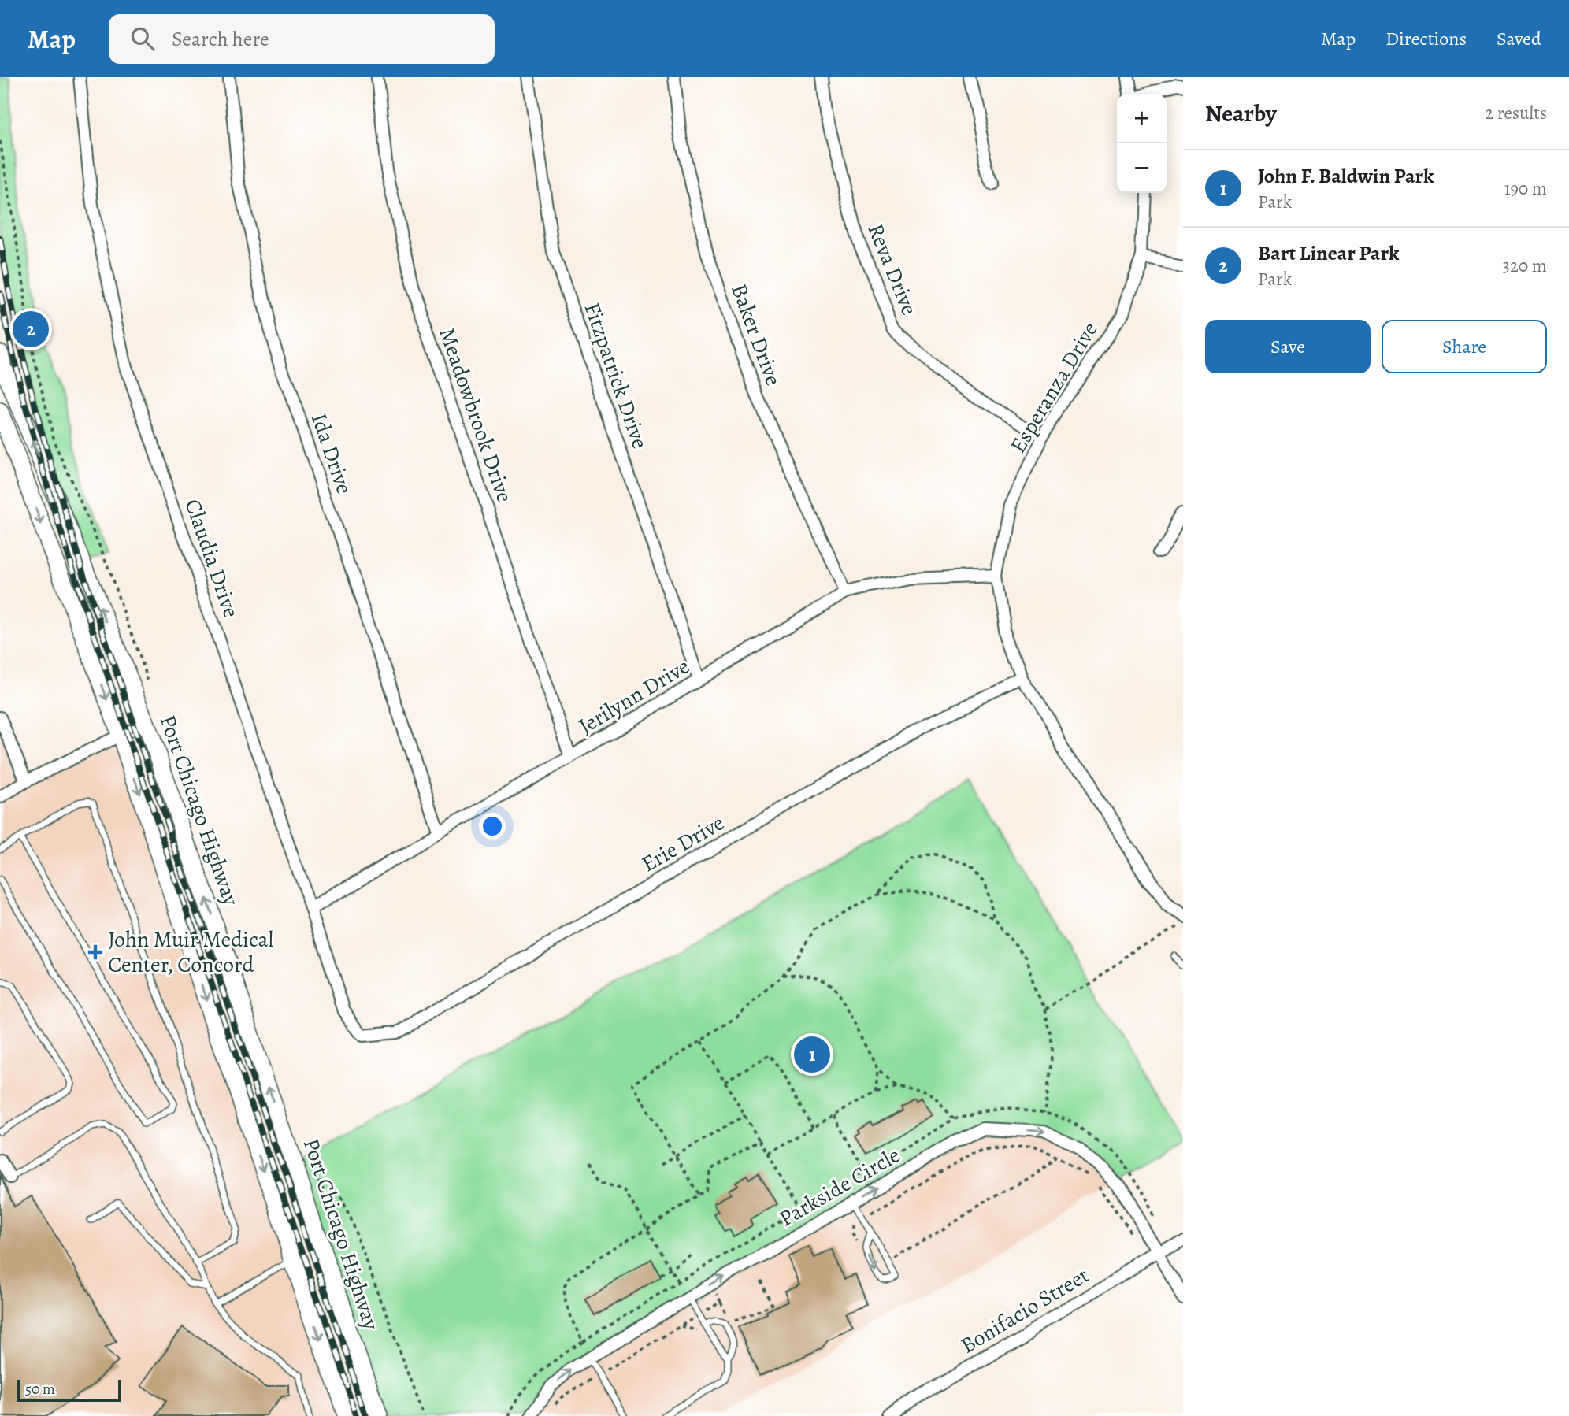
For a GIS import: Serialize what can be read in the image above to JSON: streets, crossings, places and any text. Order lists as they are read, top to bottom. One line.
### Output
{"streets":{"main road":["Port Chicago Highway"],"street":["Reva Drive","Baker Drive","Fitzpatrick Drive","Esperanza Drive","Meadowbrook Drive","Ida Drive","Claudia Drive","Jerilynn Drive","Erie Drive","Parkside Circle","Bonifacio Street"]},"crossings":[["Reva Drive","Esperanza Drive"],["Baker Drive","Jerilynn Drive"],["Fitzpatrick Drive","Jerilynn Drive"],["Esperanza Drive","Jerilynn Drive"],["Esperanza Drive","Erie Drive"],["Meadowbrook Drive","Jerilynn Drive"],["Ida Drive","Jerilynn Drive"],["Claudia Drive","Jerilynn Drive"],["Claudia Drive","Erie Drive"],["Parkside Circle","Bonifacio Street"]],"one_way":["Parkside Circle"],"places":{"health":["John Muir Medical Center, Concord"]},"scale_bar":"50 m","page":{"header":"Map","search":"Search here","nav":["Map","Directions","Saved"],"heading":["Nearby","2 results"],"map_buttons":["+","−"],"list":[{"mark":"1","name":"John F. Baldwin Park","note":"Park","value":"190 m"},{"mark":"2","name":"Bart Linear Park","note":"Park","value":"320 m"}],"buttons":["Save","Share"],"pins":["2","1"],"scale":"50 m"}}
